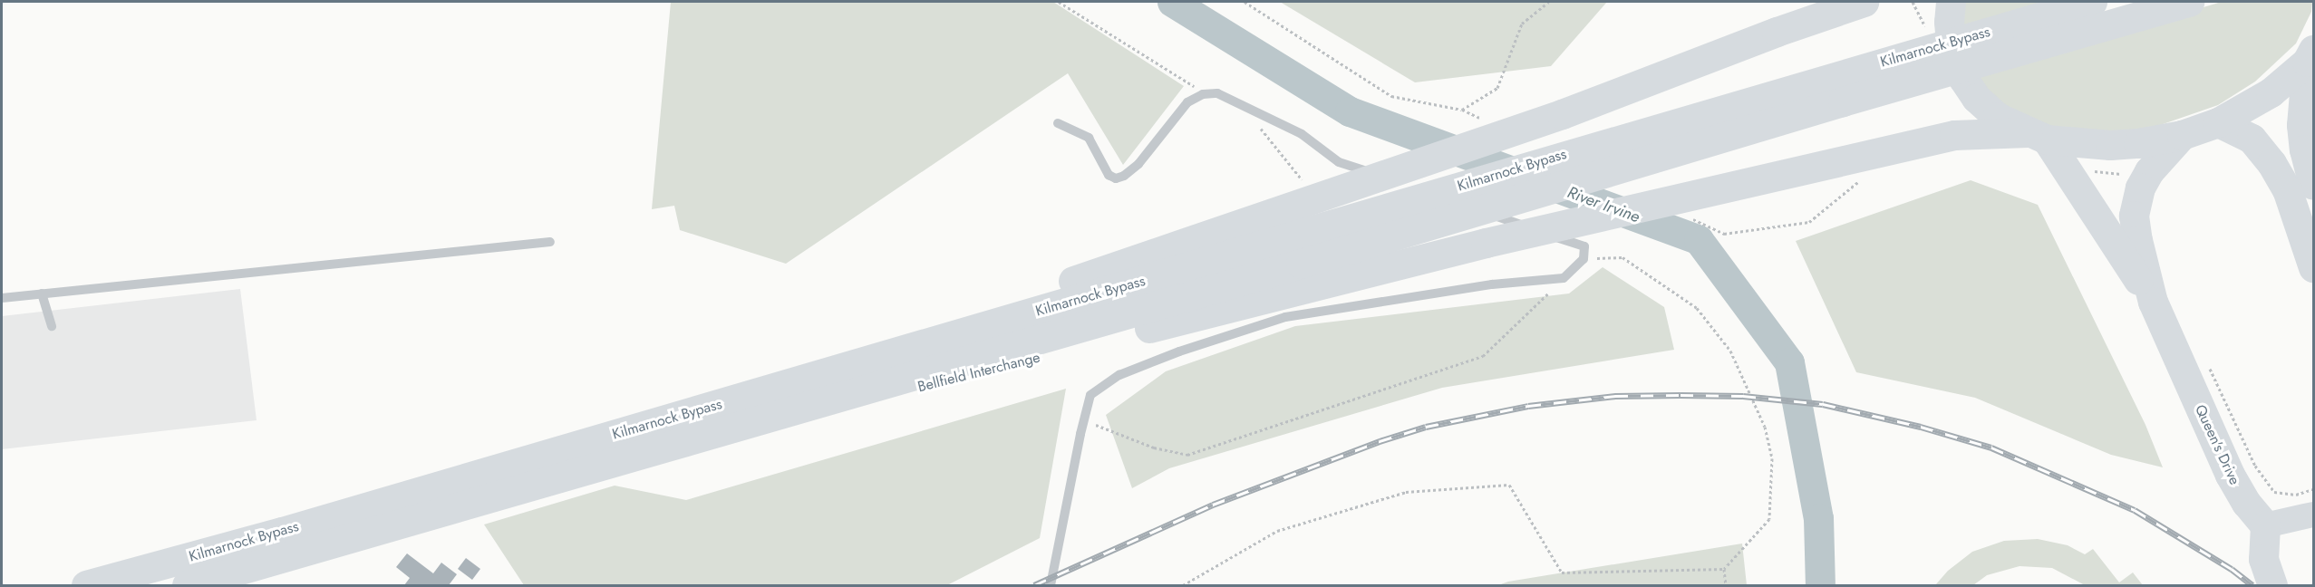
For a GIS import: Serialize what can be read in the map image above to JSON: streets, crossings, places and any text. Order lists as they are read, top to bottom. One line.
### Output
{"streets":{"main road":["Kilmarnock Bypass","Bellfield Interchange","Queen's Drive"]},"crossings":[["Kilmarnock Bypass","Bellfield Interchange"],["Bellfield Interchange","Queen's Drive"]],"water":["River Irvine"]}
